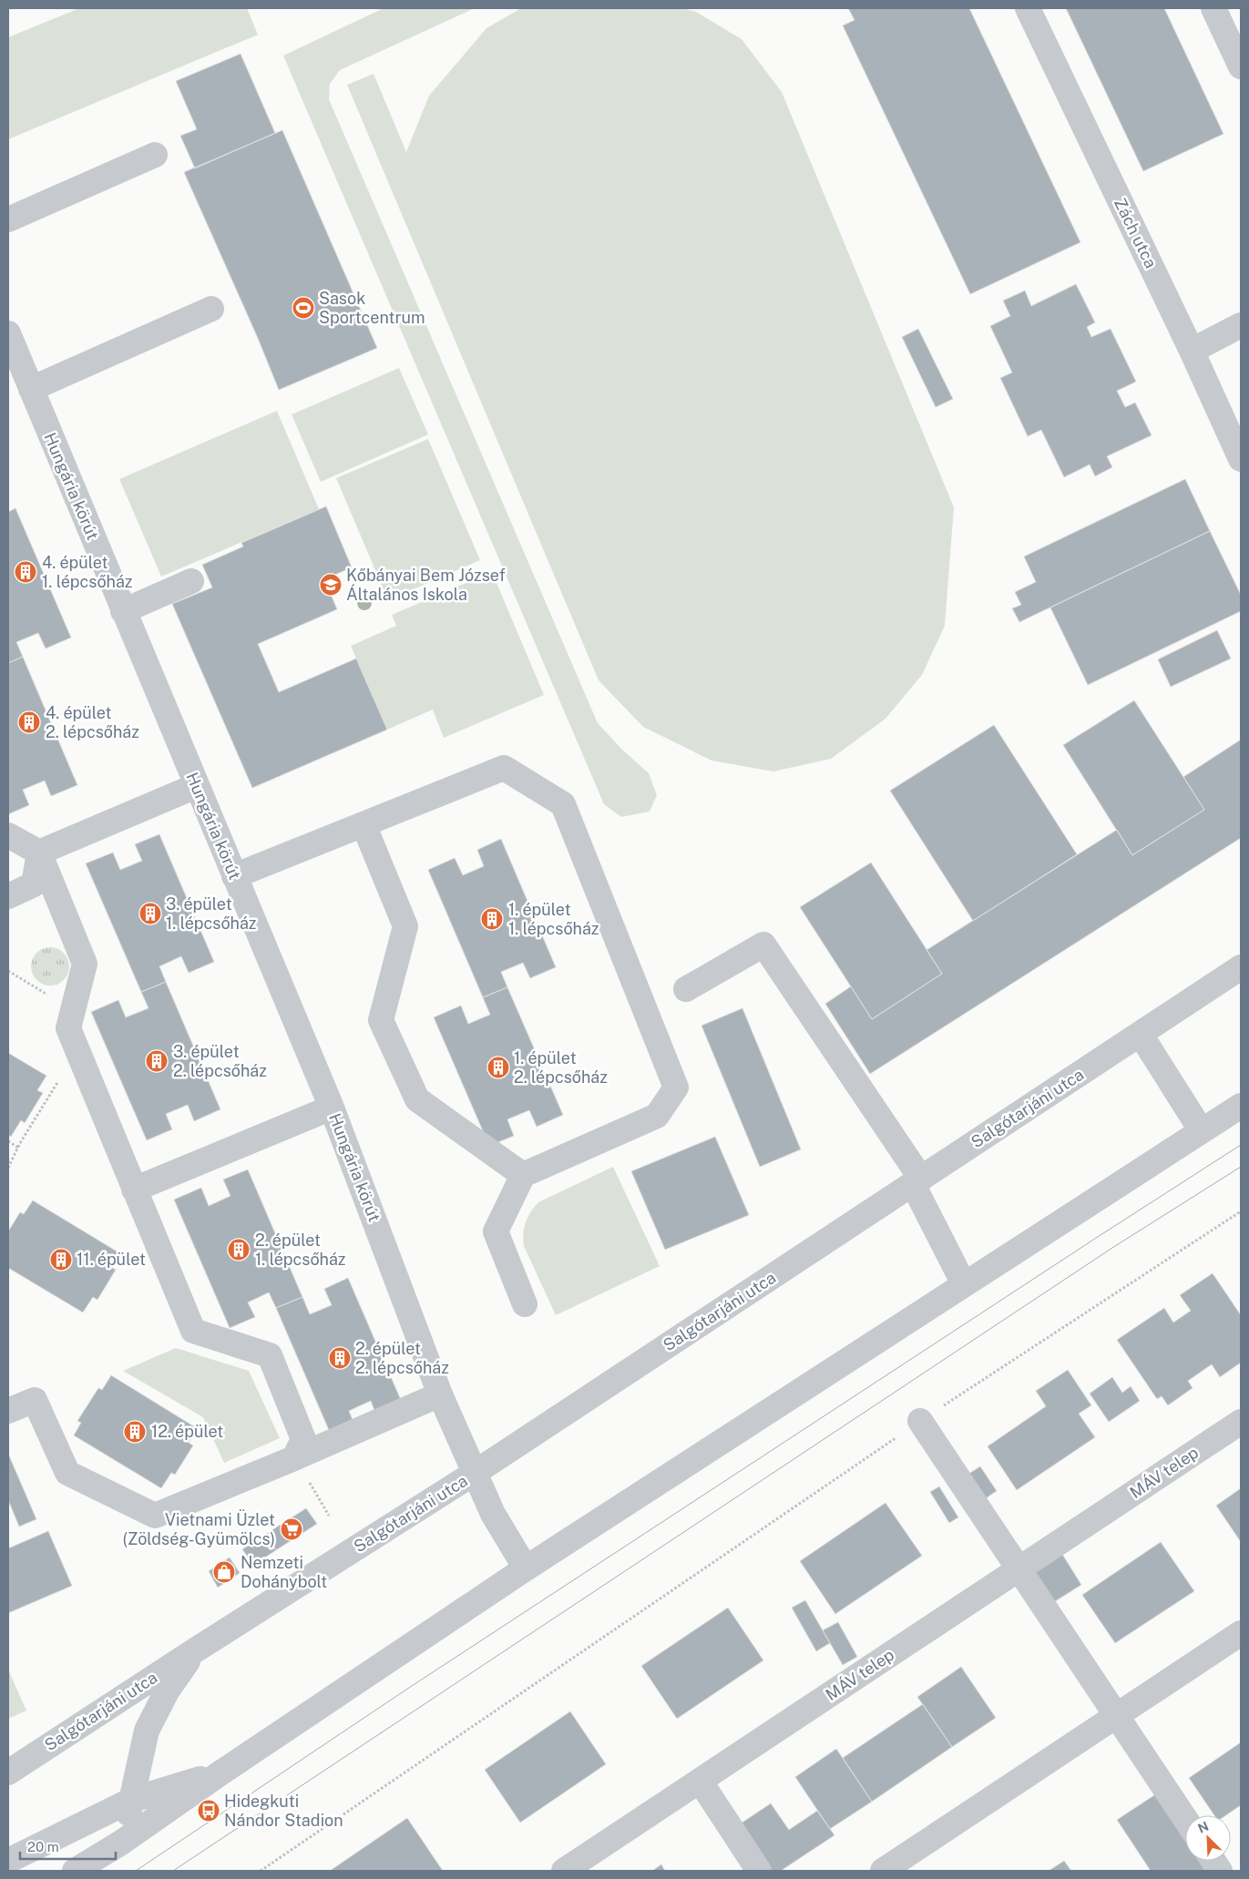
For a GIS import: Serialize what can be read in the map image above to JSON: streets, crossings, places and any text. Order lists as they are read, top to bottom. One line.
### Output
{"streets":{"street":["Zách utca","Hungária körút","Salgótarjáni utca","MÁV telep"]},"crossings":[["Hungária körút","Salgótarjáni utca"]],"places":{"sports":["Sasok Sportcentrum"],"building":["4. épület 1. lépcsőház","4. épület 2. lépcsőház","3. épület 1. lépcsőház","1. épület 1. lépcsőház","3. épület 2. lépcsőház","1. épület 2. lépcsőház","2. épület 1. lépcsőház","11. épület","2. épület 2. lépcsőház","12. épület"],"school or university":["Kőbányai Bem József Általános Iskola"],"supermarket":["Vietnami Üzlet (Zöldség-Gyümölcs)"],"shop":["Nemzeti Dohánybolt"],"bus stop":["Hidegkuti Nándor Stadion"]},"scale_bar":"20 m","north":"top left"}
